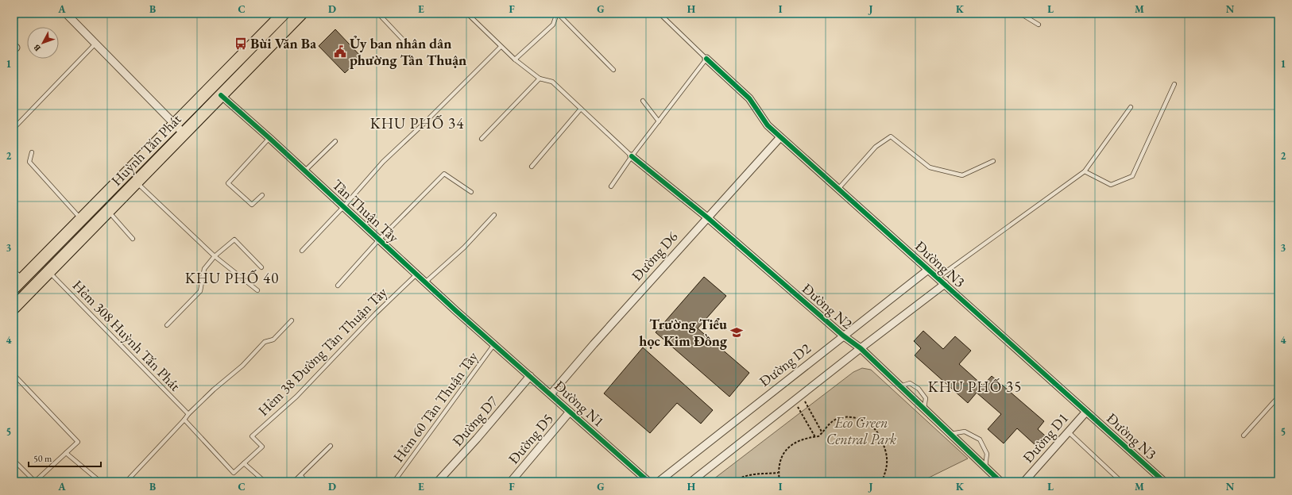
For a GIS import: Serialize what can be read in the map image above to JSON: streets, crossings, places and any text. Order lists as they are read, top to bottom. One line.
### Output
{"streets":{"main road":["Huỳnh Tấn Phát"],"street":["Tân Thuận Tây","Đường D6","Đường N3","Đường N2","Đường D2","Đường N1","Đường D7","Đường D1","Đường D5"],"lane":["Hẻm 308 Huỳnh Tấn Phát","Hẻm 38 Đường Tân Thuận Tây","Hẻm 60 Tân Thuận Tây"]},"crossings":[["Huỳnh Tấn Phát","Tân Thuận Tây"],["Huỳnh Tấn Phát","Hẻm 308 Huỳnh Tấn Phát"],["Tân Thuận Tây","Hẻm 38 Đường Tân Thuận Tây"],["Tân Thuận Tây","Đường N1"],["Tân Thuận Tây","Hẻm 60 Tân Thuận Tây"],["Đường D6","Đường N3"],["Đường D6","Đường N2"],["Đường D6","Đường N1"],["Đường N3","Đường D2"],["Đường N3","Đường D1"],["Đường N2","Đường D2"],["Đường N1","Hẻm 60 Tân Thuận Tây"],["Đường N1","Đường D7"],["Đường N1","Đường D5"]],"districts":["KHU PHỐ 34","KHU PHỐ 40","KHU PHỐ 35"],"parks":["Eco Green Central Park"],"places":{"bus stop":["Bùi Văn Ba"],"public building":["Ủy ban nhân dân phường Tân Thuận"],"school or university":["Trường Tiểu học Kim Đồng"]},"scale_bar":"50 m","north":"bottom left","grid":{"columns":["A","B","C","D","E","F","G","H","I","J","K","L","M","N"],"rows":["1","2","3","4","5"]}}
